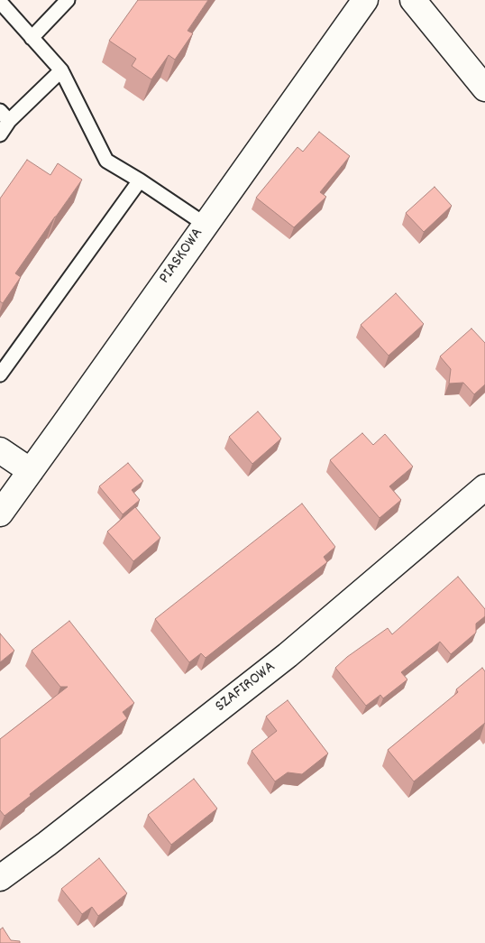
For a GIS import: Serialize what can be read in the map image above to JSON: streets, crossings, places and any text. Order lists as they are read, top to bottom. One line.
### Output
{"streets":{"street":["PIASKOWA","SZAFIROWA"]}}
